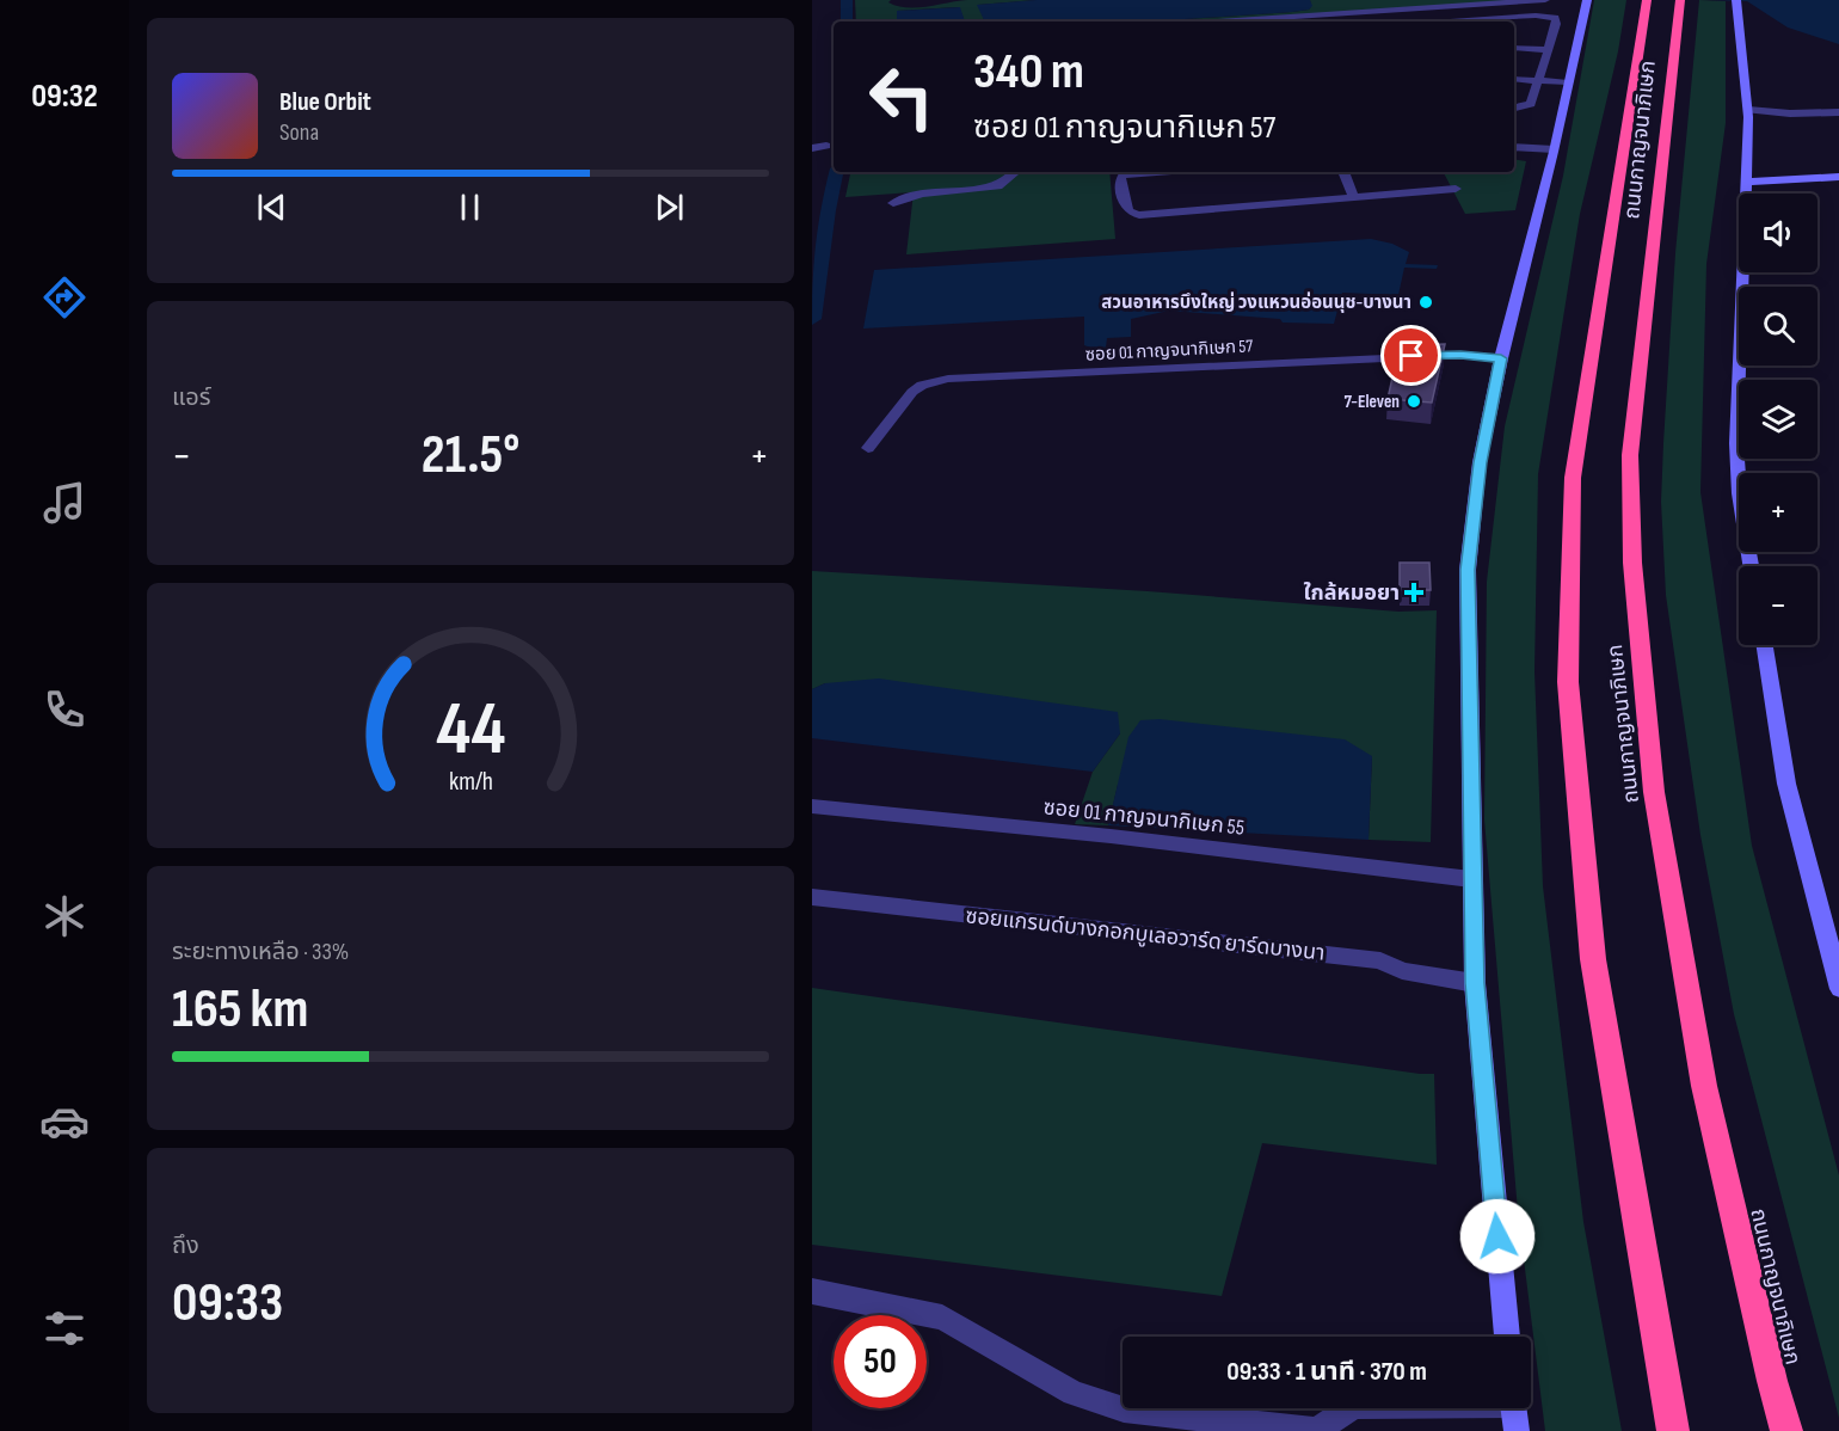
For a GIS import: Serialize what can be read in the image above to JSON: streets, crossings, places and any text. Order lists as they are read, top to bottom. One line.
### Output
{"streets":{"highway":["ถนนกาญจนาภิเษก"],"street":["ซอย 01 กาญจนากิเษก 57","ซอย 01 กาญจนากิเษก 55","ซอยแกรนด์บางกอกบูเลอวาร์ด ยาร์ดบางนา"]},"places":{"other":["สวนอาหารบึงใหญ่ วงแหวนอ่อนนุช-บางนา","7-Eleven"],"health":["ใกล้หมอยา"]},"page":{"tabs":"09:32","turn":["340 m","ซอย 01 กาญจนากิเษก 57"],"song":["Blue Orbit","Sona"],"map_buttons":["+","−"],"tile":["แอร์",["ระยะทางเหลือ · 33%","165 km"],["ถึง","09:33"]],"heat":["−","21.5°","+"],"limit":"50","trip":"09:33 · 1 นาที · 370 m","gauge":["44","km/h"]}}
